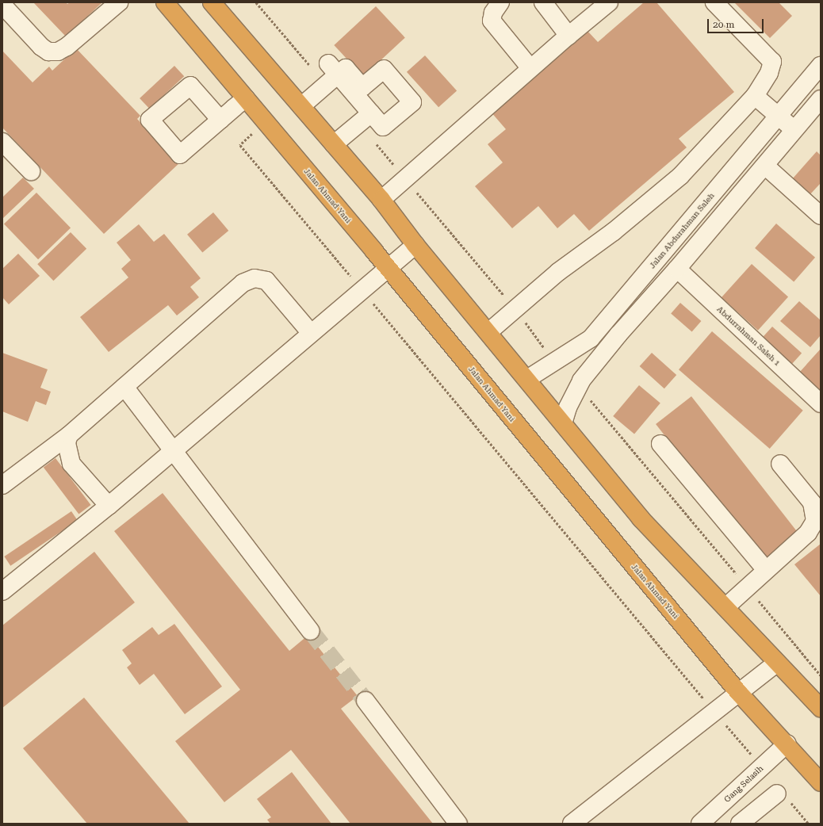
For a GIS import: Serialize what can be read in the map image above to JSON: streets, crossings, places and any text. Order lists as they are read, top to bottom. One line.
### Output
{"streets":{"highway":["Jalan Ahmad Yani"],"street":["Jalan Abdurahman Saleh","Abdurrahman Saleh 1","Gang Selasih"]},"crossings":[["Jalan Ahmad Yani","Gang Selasih"]],"scale_bar":"20 m"}
